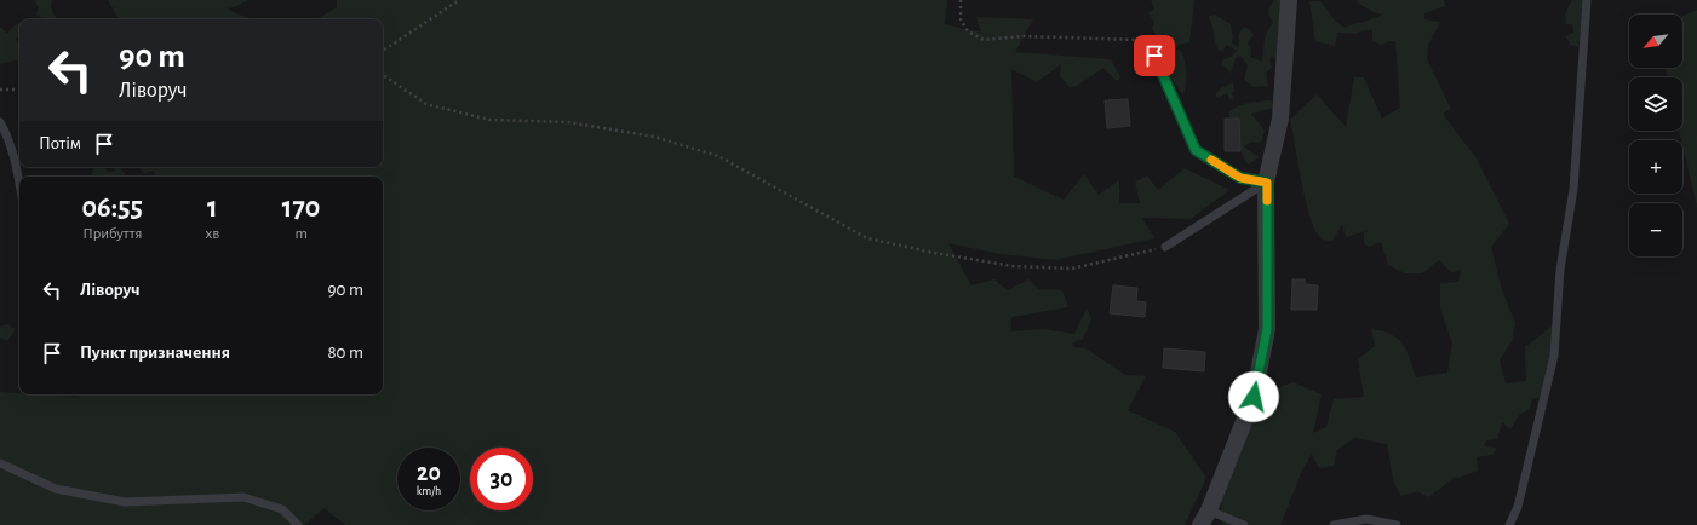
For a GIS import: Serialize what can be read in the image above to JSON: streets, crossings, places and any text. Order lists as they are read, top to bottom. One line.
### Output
{"north":"bottom left","page":{"map_buttons":["+","−"],"turn":["90 m","Ліворуч"],"then":"Потім","eta":["06:55","Прибуття","1","хв","170","m"],"list":[{"name":"Ліворуч","value":"90 m"},{"name":"Пункт призначення","value":"80 m"}],"speed":"20 km/h","limit":"30"}}
